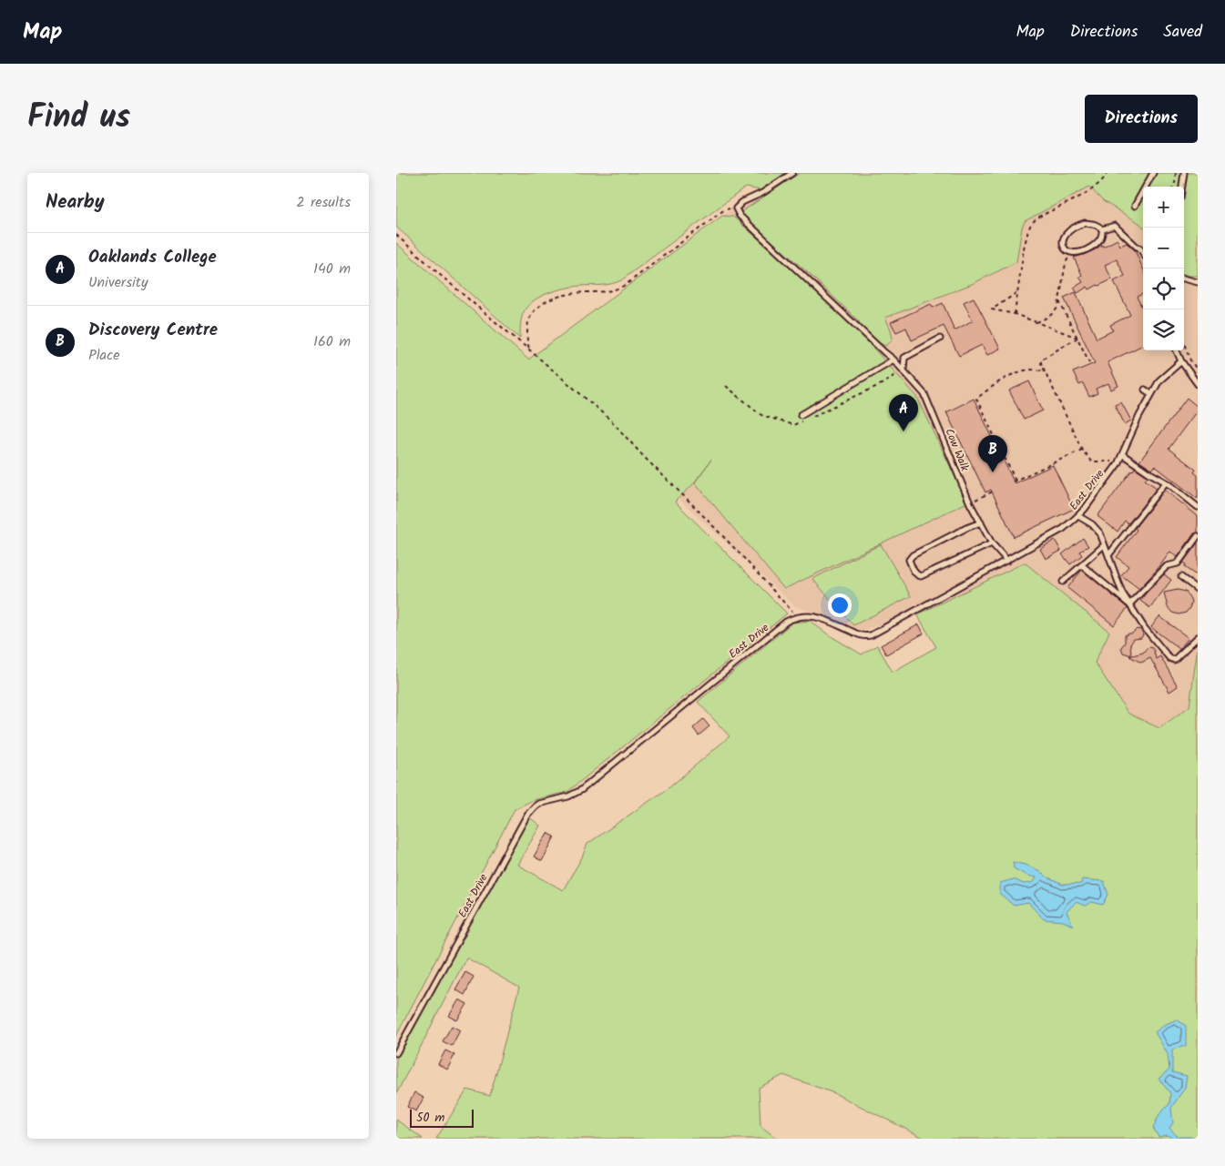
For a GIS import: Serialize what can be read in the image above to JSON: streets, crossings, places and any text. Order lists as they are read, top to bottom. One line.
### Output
{"streets":{"lane":["Cow Walk","East Drive"]},"crossings":[["Cow Walk","East Drive"]],"scale_bar":"50 m","page":{"header":"Map","nav":["Map","Directions","Saved"],"title":"Find us","buttons":"Directions","heading":["Nearby","2 results"],"map_buttons":["+","−"],"list":[{"mark":"A","name":"Oaklands College","note":"University","value":"140 m"},{"mark":"B","name":"Discovery Centre","note":"Place","value":"160 m"}],"pins":["A","B"],"scale":"50 m"}}
